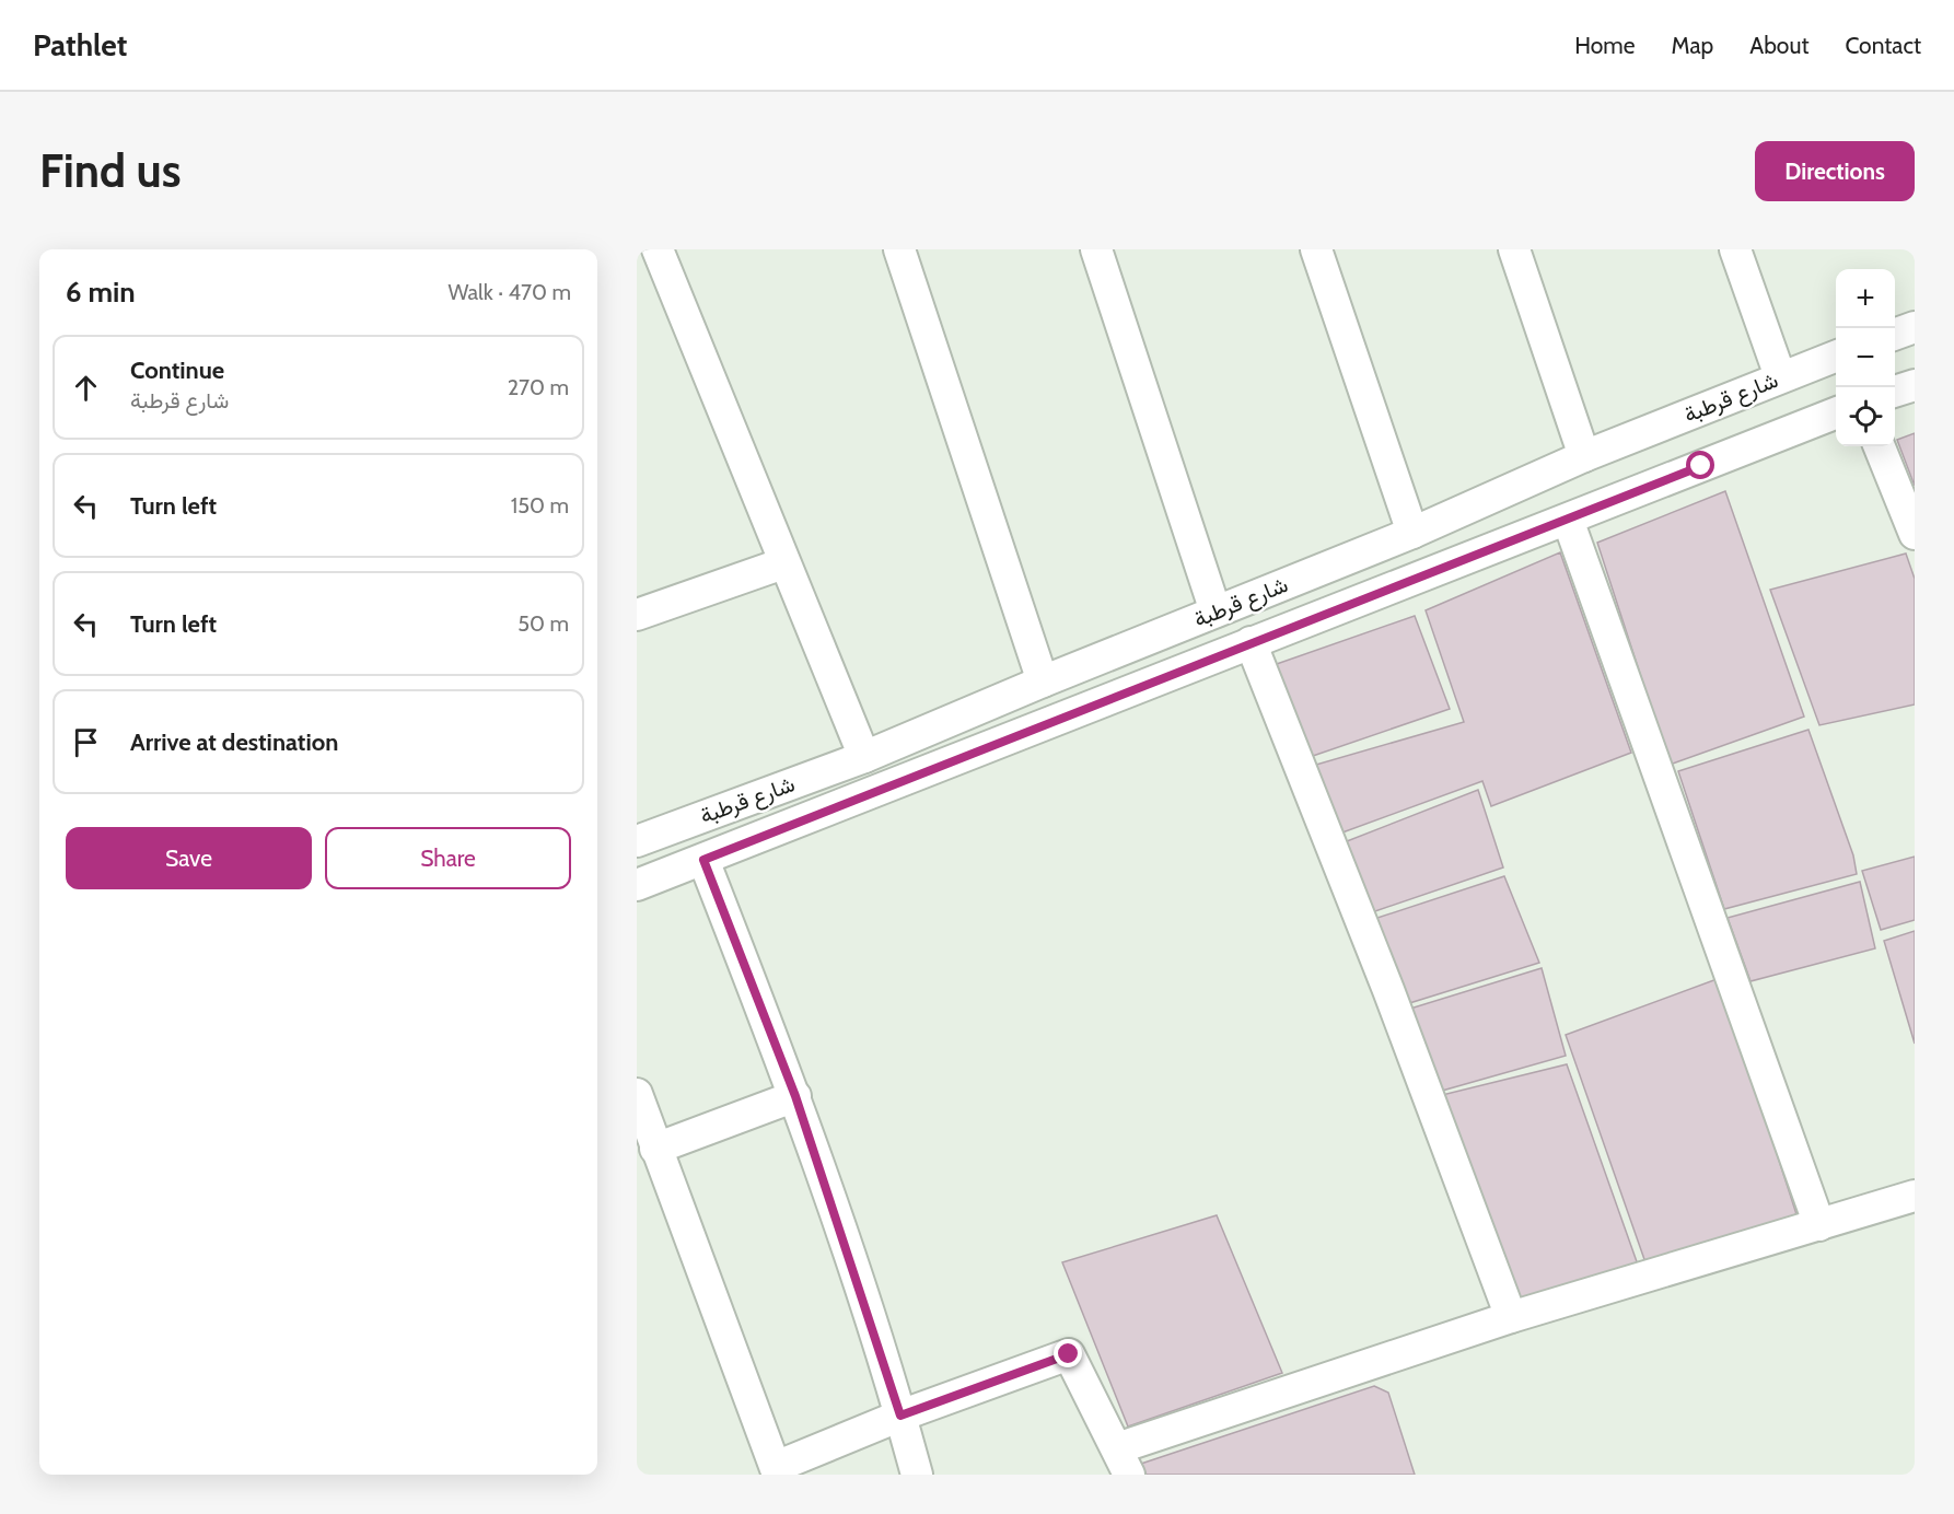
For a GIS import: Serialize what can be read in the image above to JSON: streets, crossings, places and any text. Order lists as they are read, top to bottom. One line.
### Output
{"streets":{"street":["شارع قرطبة"]},"page":{"header":"Pathlet","nav":["Home","Map","About","Contact"],"buttons":["Directions",["Save","Share"]],"title":"Find us","heading":["6 min","Walk · 470 m"],"map_buttons":["+","−"],"list":[["Continue","شارع قرطبة","270 m"],["Turn left","150 m"],["Turn left","50 m"],"Arrive at destination"]}}
